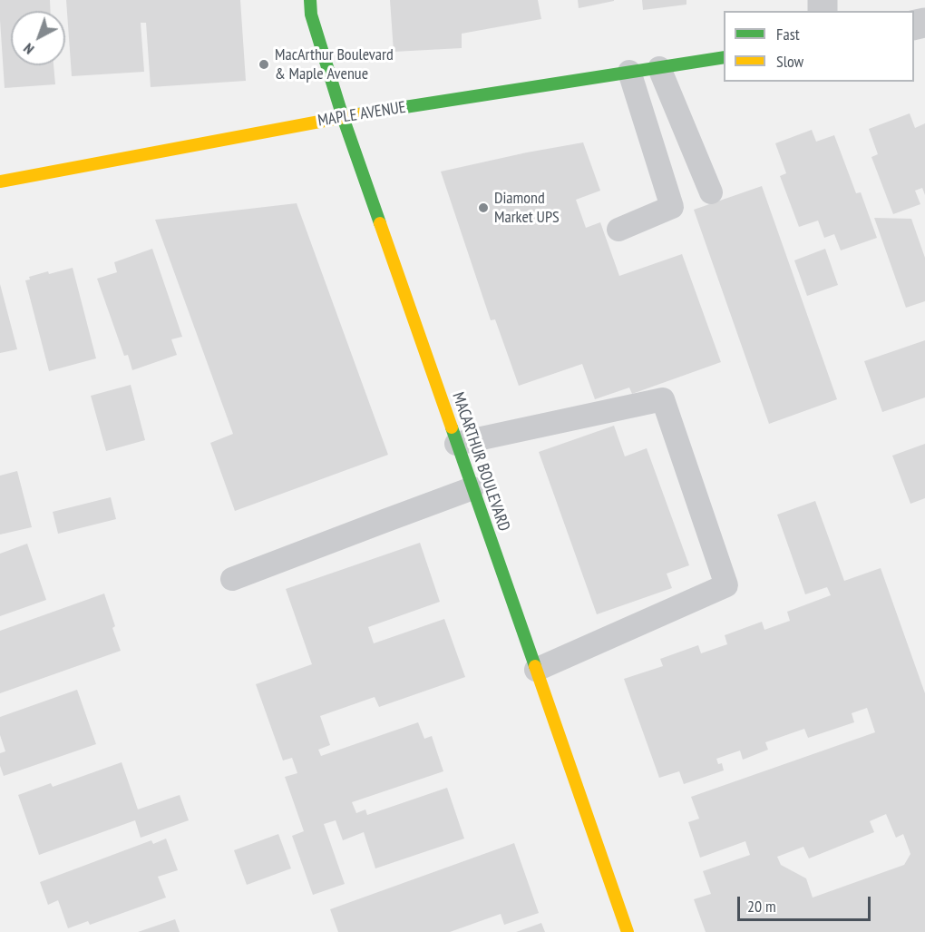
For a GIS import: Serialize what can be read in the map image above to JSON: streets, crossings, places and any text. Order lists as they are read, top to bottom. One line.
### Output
{"streets":{"main road":["MAPLE AVENUE","MACARTHUR BOULEVARD"]},"crossings":[["MAPLE AVENUE","MACARTHUR BOULEVARD"]],"places":["MacArthur Boulevard & Maple Avenue","Diamond Market UPS"],"legend":["Fast","Slow"],"scale_bar":"20 m","north":"bottom left"}
